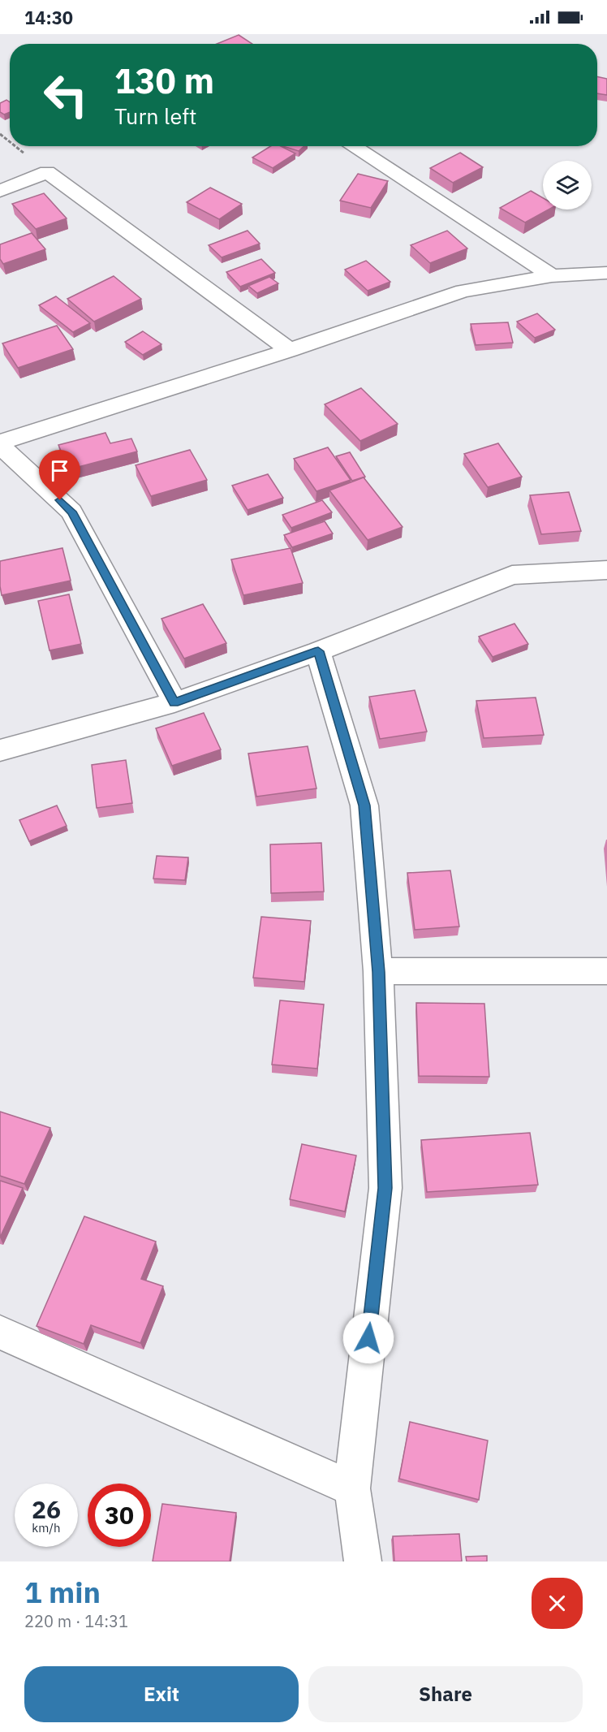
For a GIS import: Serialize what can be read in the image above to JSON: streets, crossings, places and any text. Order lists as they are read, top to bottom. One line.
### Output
{"page":{"status":"14:30","turn":["130 m","Turn left"],"speed":"26 km/h","limit":"30","heading":["1 min","220 m · 14:31"],"buttons":["Exit","Share"]}}
